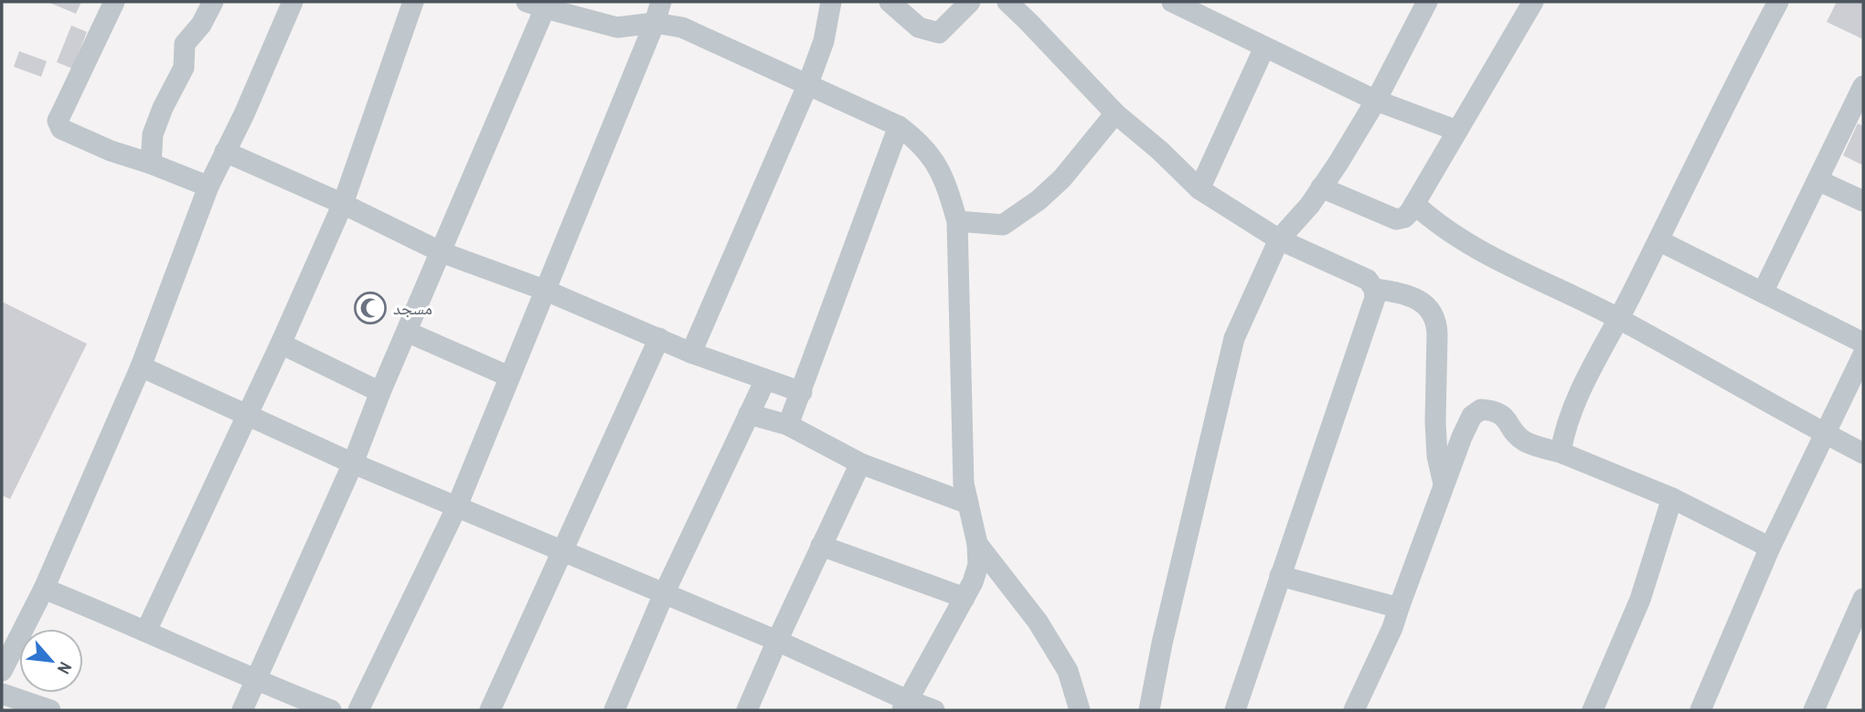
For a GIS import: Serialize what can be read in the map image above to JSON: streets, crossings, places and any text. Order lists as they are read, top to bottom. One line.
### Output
{"places":{"mosque":["مسجد"]},"north":"bottom right"}
